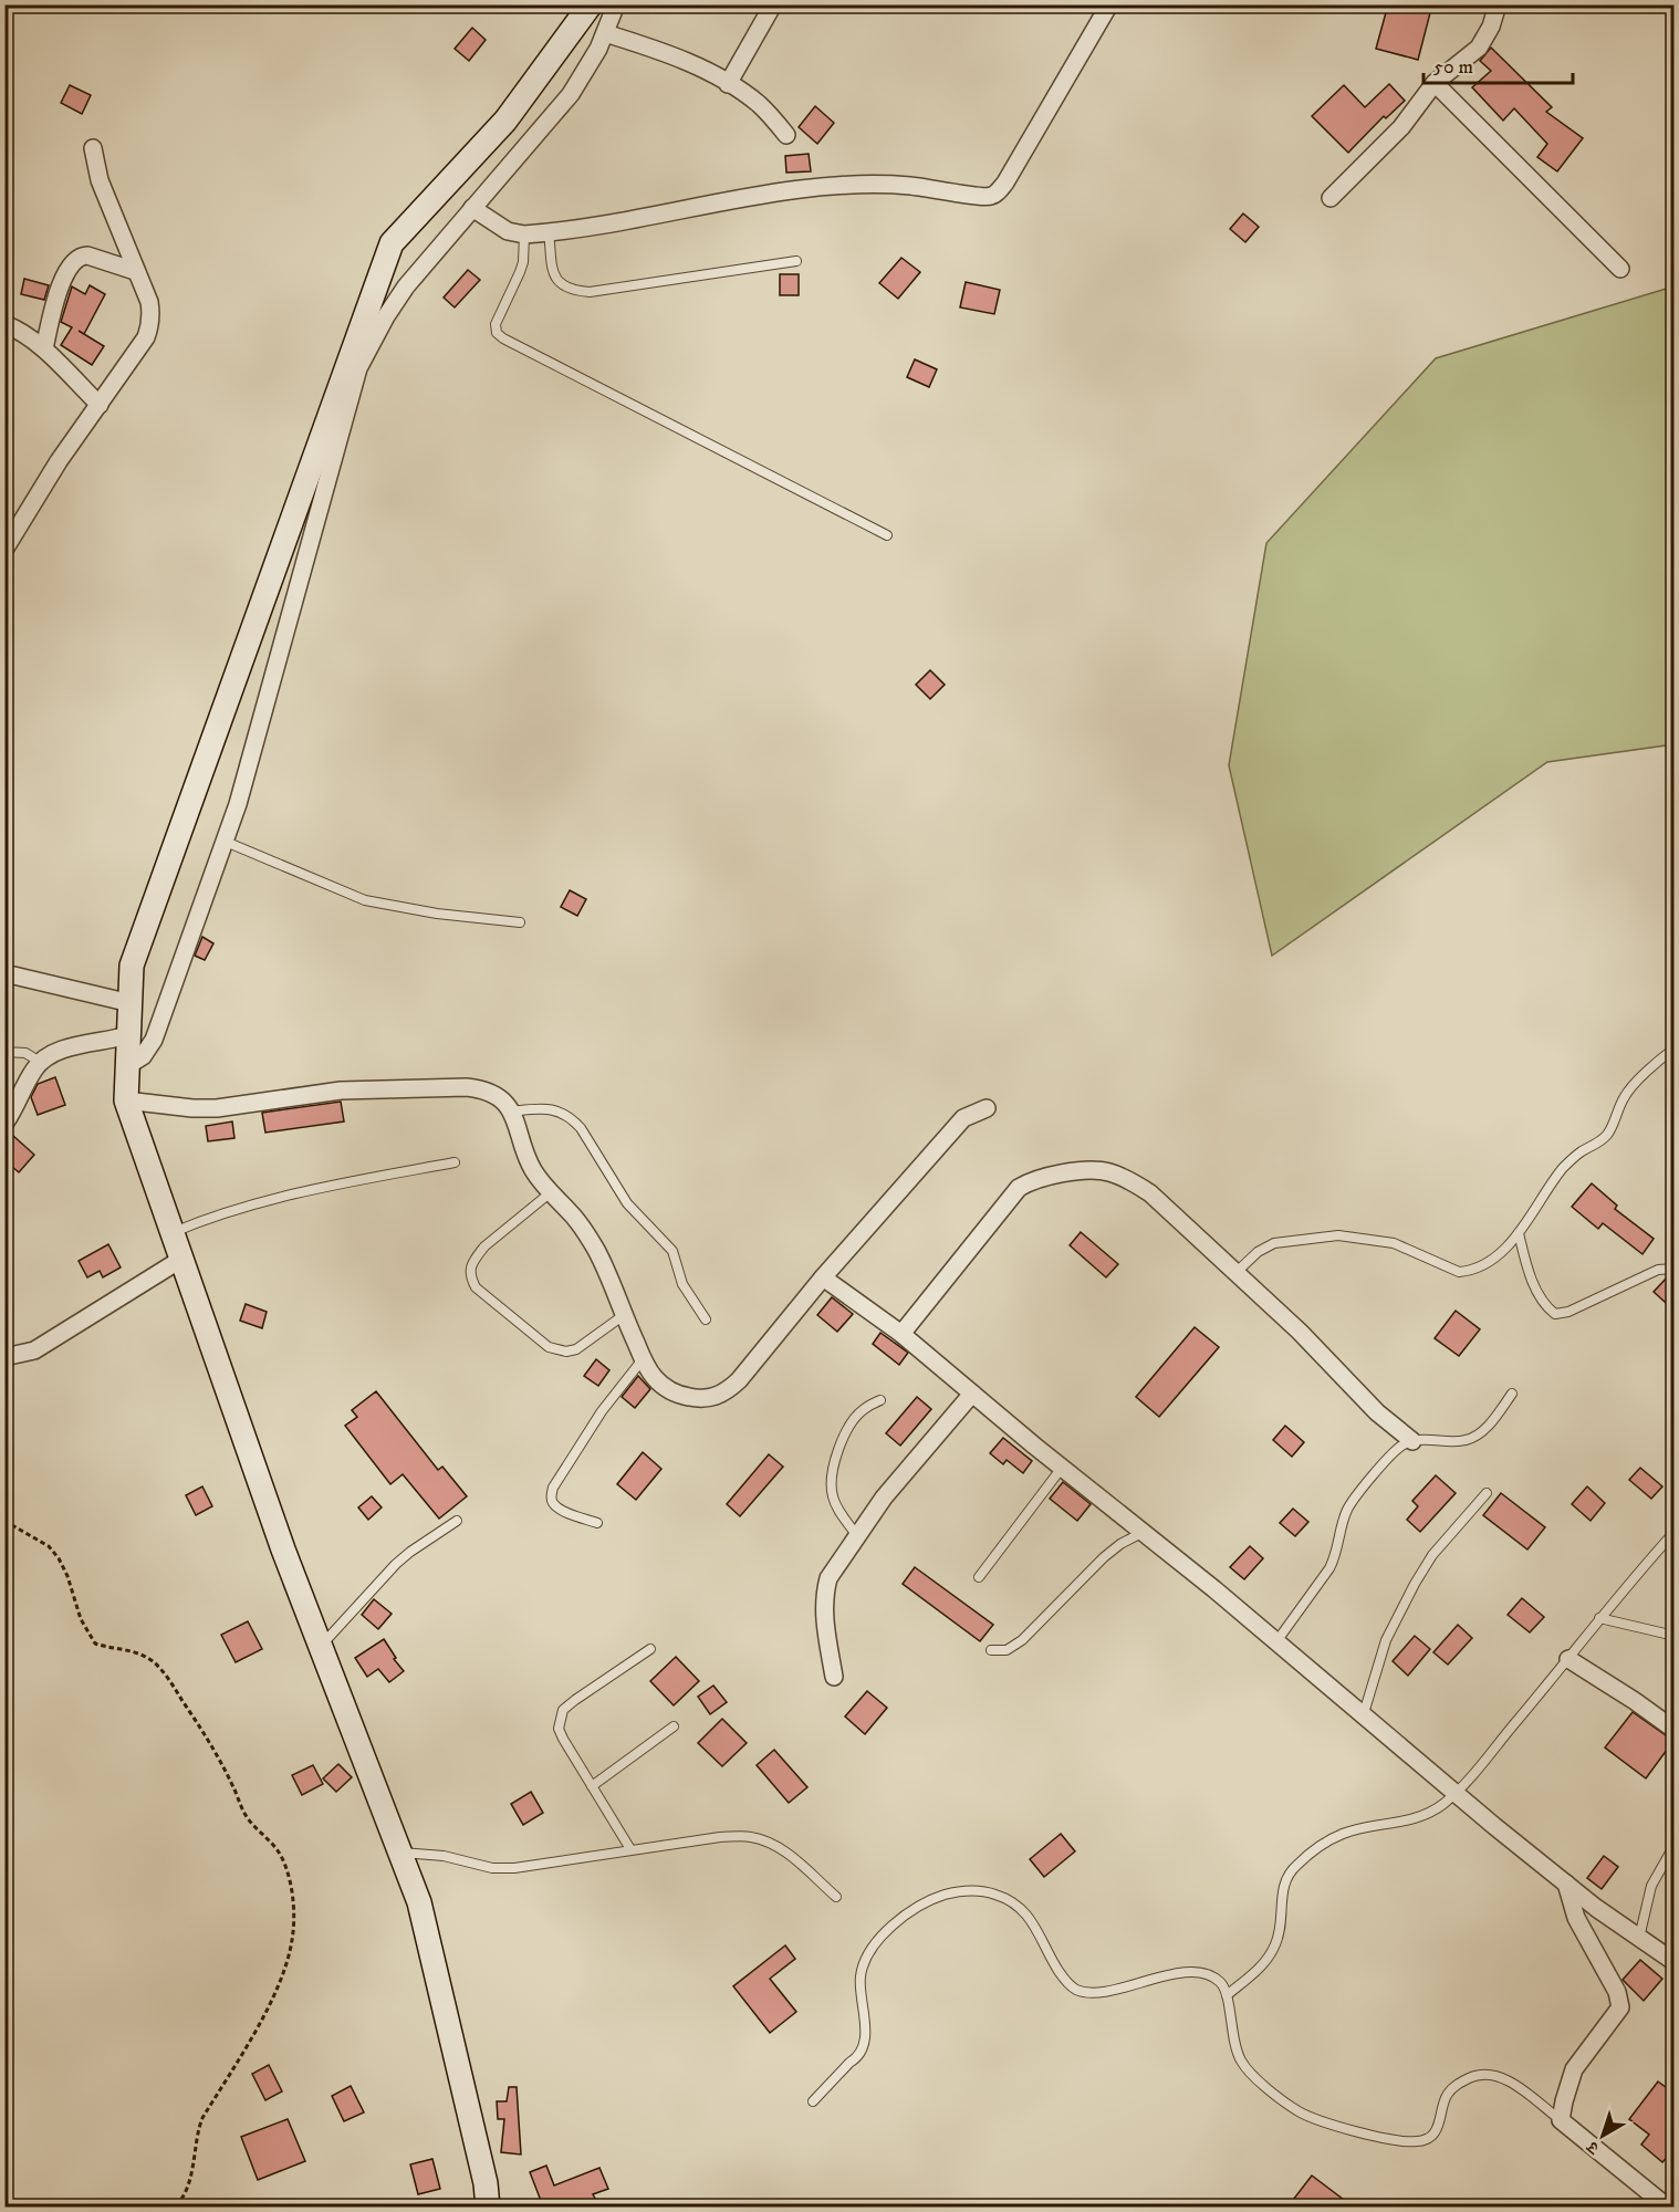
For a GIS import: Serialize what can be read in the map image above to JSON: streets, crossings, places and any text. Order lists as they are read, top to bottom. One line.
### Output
{"scale_bar":"50 m","north":"bottom left"}
